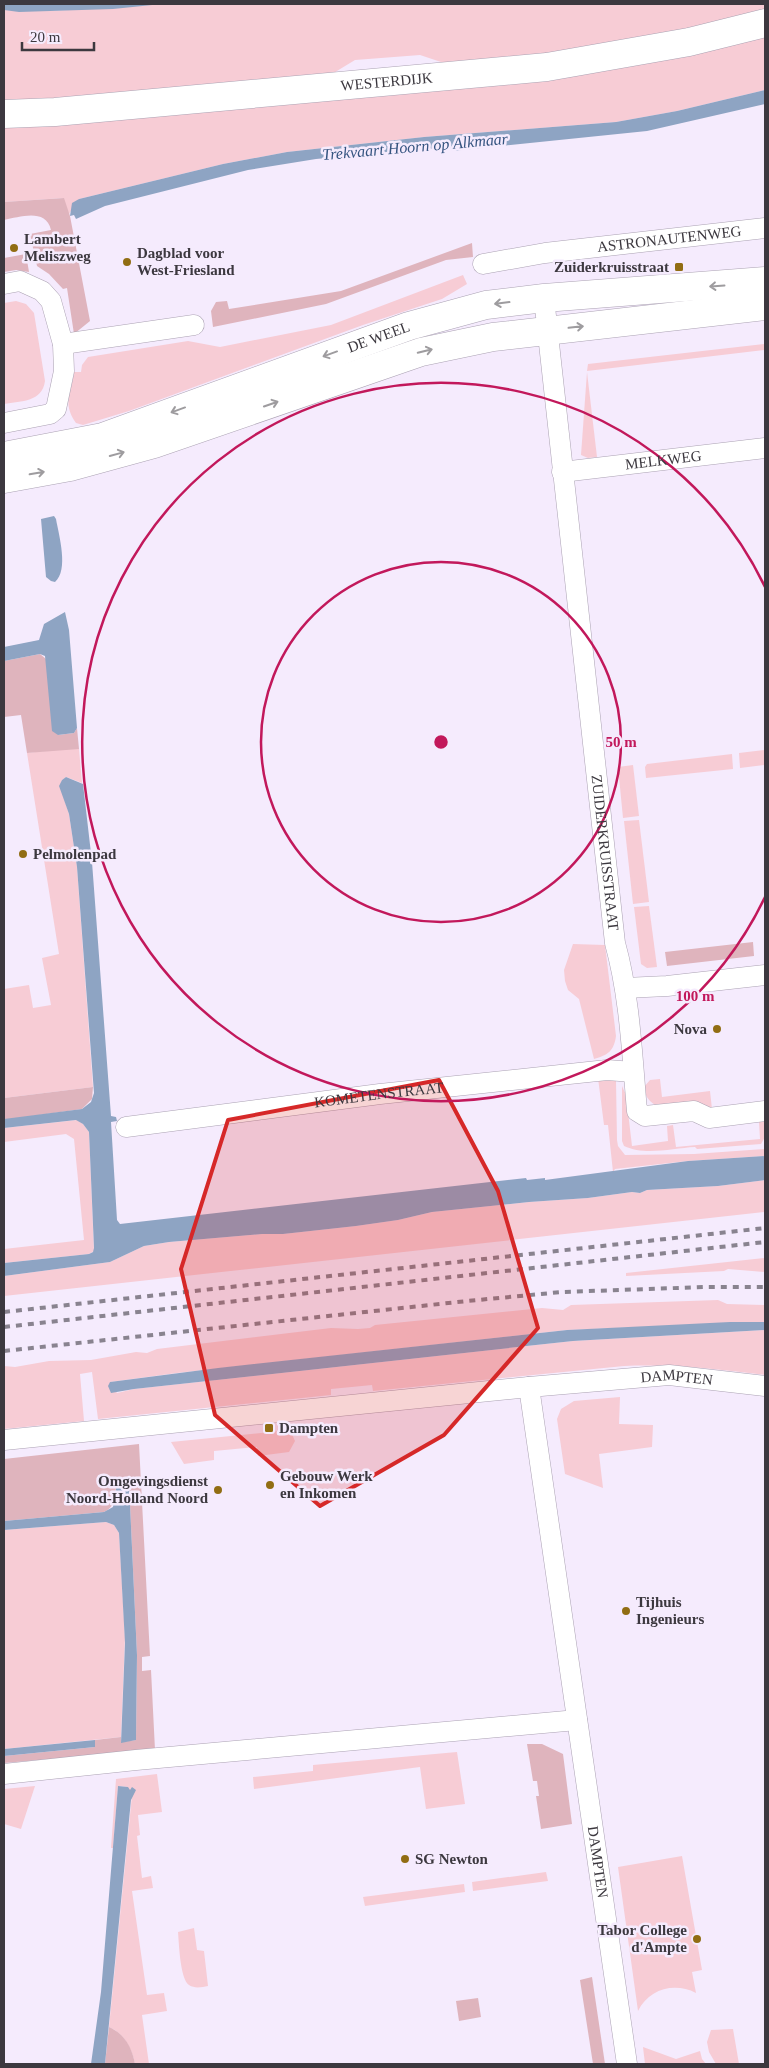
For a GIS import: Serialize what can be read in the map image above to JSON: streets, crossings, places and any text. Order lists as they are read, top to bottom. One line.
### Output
{"streets":{"street":["WESTERDIJK","ASTRONAUTENWEG","DE WEEL","MELKWEG","ZUIDERKRUISSTRAAT","KOMETENSTRAAT","DAMPTEN"]},"crossings":[["DE WEEL","ZUIDERKRUISSTRAAT"],["MELKWEG","ZUIDERKRUISSTRAAT"],["ZUIDERKRUISSTRAAT","KOMETENSTRAAT"]],"water":["Trekvaart Hoorn op Alkmaar"],"places":{"other":["Lambert Meliszweg","Dagblad voor West-Friesland","Pelmolenpad","Nova","Gebouw Werk en Inkomen","Omgevingsdienst Noord-Holland Noord","Tijhuis Ingenieurs","SG Newton","Tabor College d'Ampte"],"transit":["Zuiderkruisstraat","Dampten"]},"scale_bar":"20 m","rings":["50 m","100 m"]}
